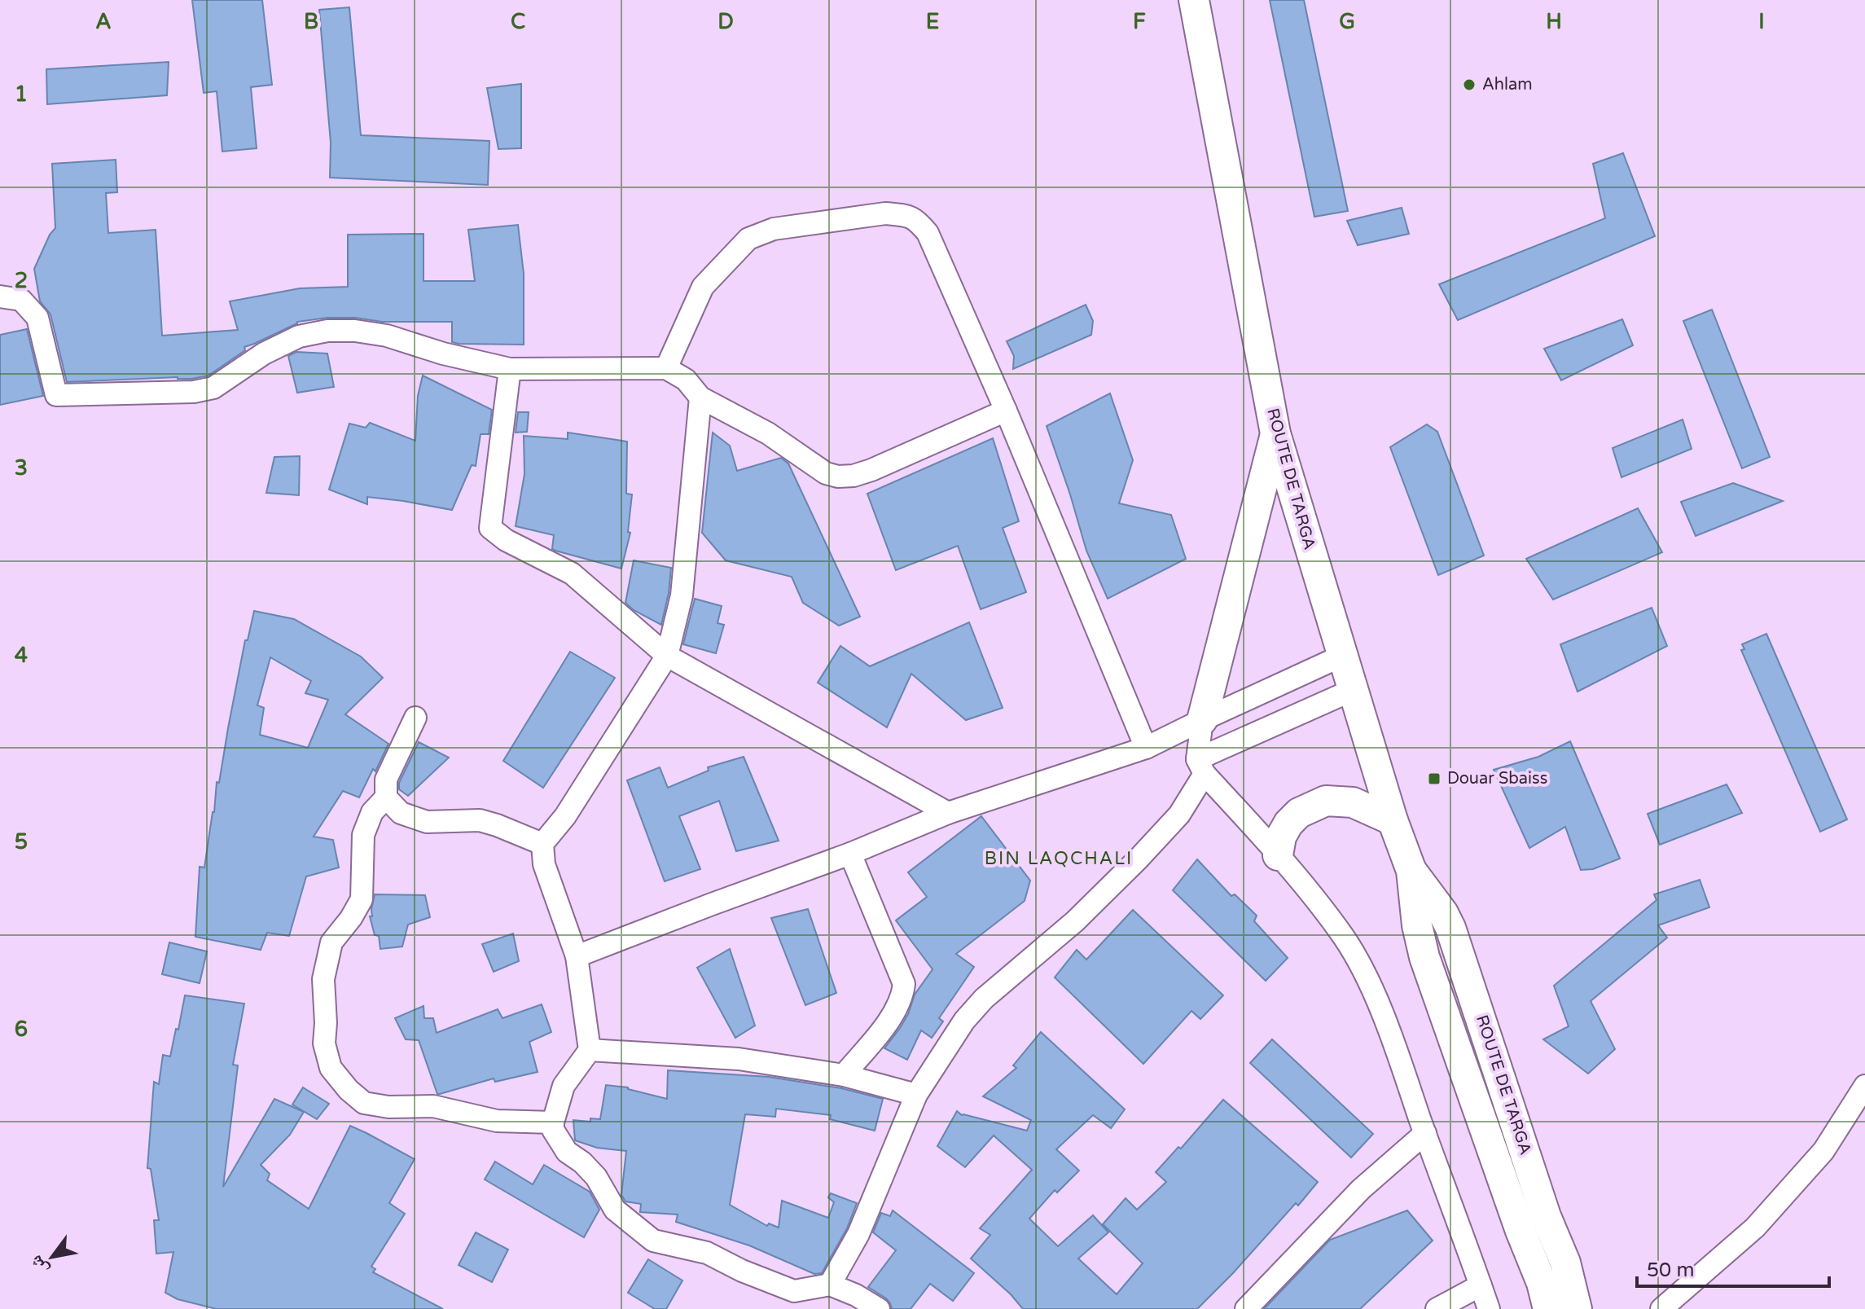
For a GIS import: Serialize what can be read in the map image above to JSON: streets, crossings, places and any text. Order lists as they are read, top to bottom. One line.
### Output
{"streets":{"main road":["ROUTE DE TARGA"]},"districts":["BIN LAQCHALI"],"places":{"other":["Ahlam"],"transit":["Douar Sbaiss"]},"scale_bar":"50 m","north":"bottom left","grid":{"columns":["A","B","C","D","E","F","G","H","I"],"rows":["1","2","3","4","5","6"]}}
